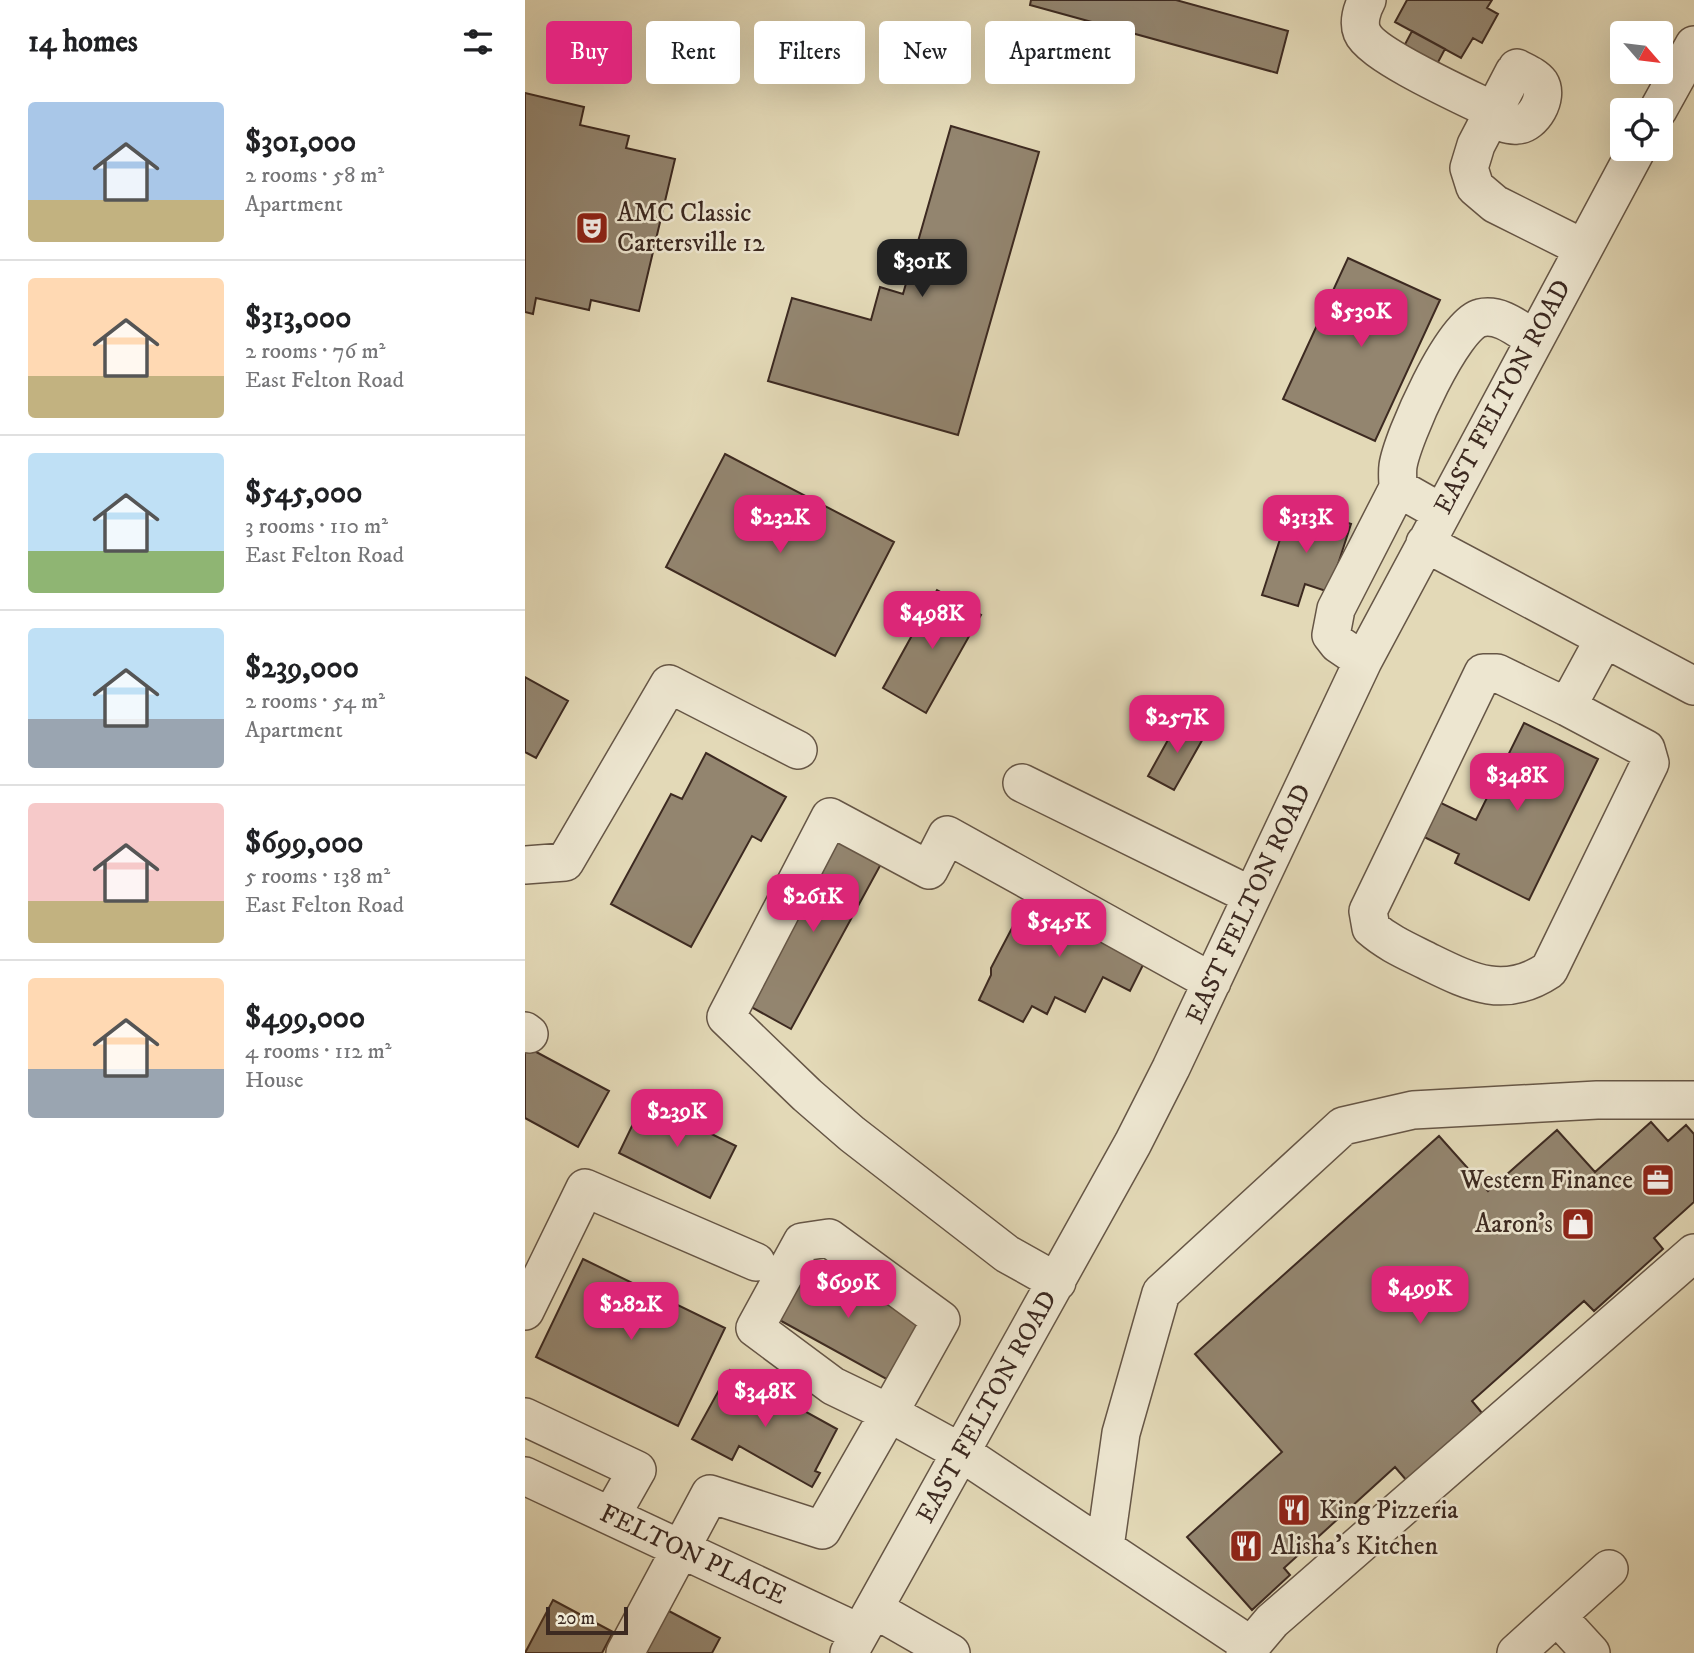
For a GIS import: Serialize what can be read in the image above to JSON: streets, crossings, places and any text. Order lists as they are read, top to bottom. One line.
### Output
{"streets":{"street":["EAST FELTON ROAD","FELTON PLACE"]},"crossings":[["EAST FELTON ROAD","FELTON PLACE"]],"places":{"theatre":["AMC Classic Cartersville 12"],"office":["Western Finance"],"shop":["Aaron's"],"restaurant":["King Pizzeria","Alisha's Kitchen"]},"scale_bar":"20 m","north":"bottom right","page":{"heading":"14 homes","chip":["Buy","Rent","Filters","New","Apartment"],"list":[{"name":"$301,000","note":"2 rooms · 58 m² · Apartment"},{"name":"$313,000","note":"2 rooms · 76 m² · East Felton Road"},{"name":"$545,000","note":"3 rooms · 110 m² · East Felton Road"},{"name":"$239,000","note":"2 rooms · 54 m² · Apartment"},{"name":"$699,000","note":"5 rooms · 138 m² · East Felton Road"},{"name":"$499,000","note":"4 rooms · 112 m² · House"}],"price":["$301K","$530K","$232K","$313K","$498K","$257K","$348K","$261K","$545K","$239K","$699K","$499K","$282K","$348K"],"scale":"20 m"}}
